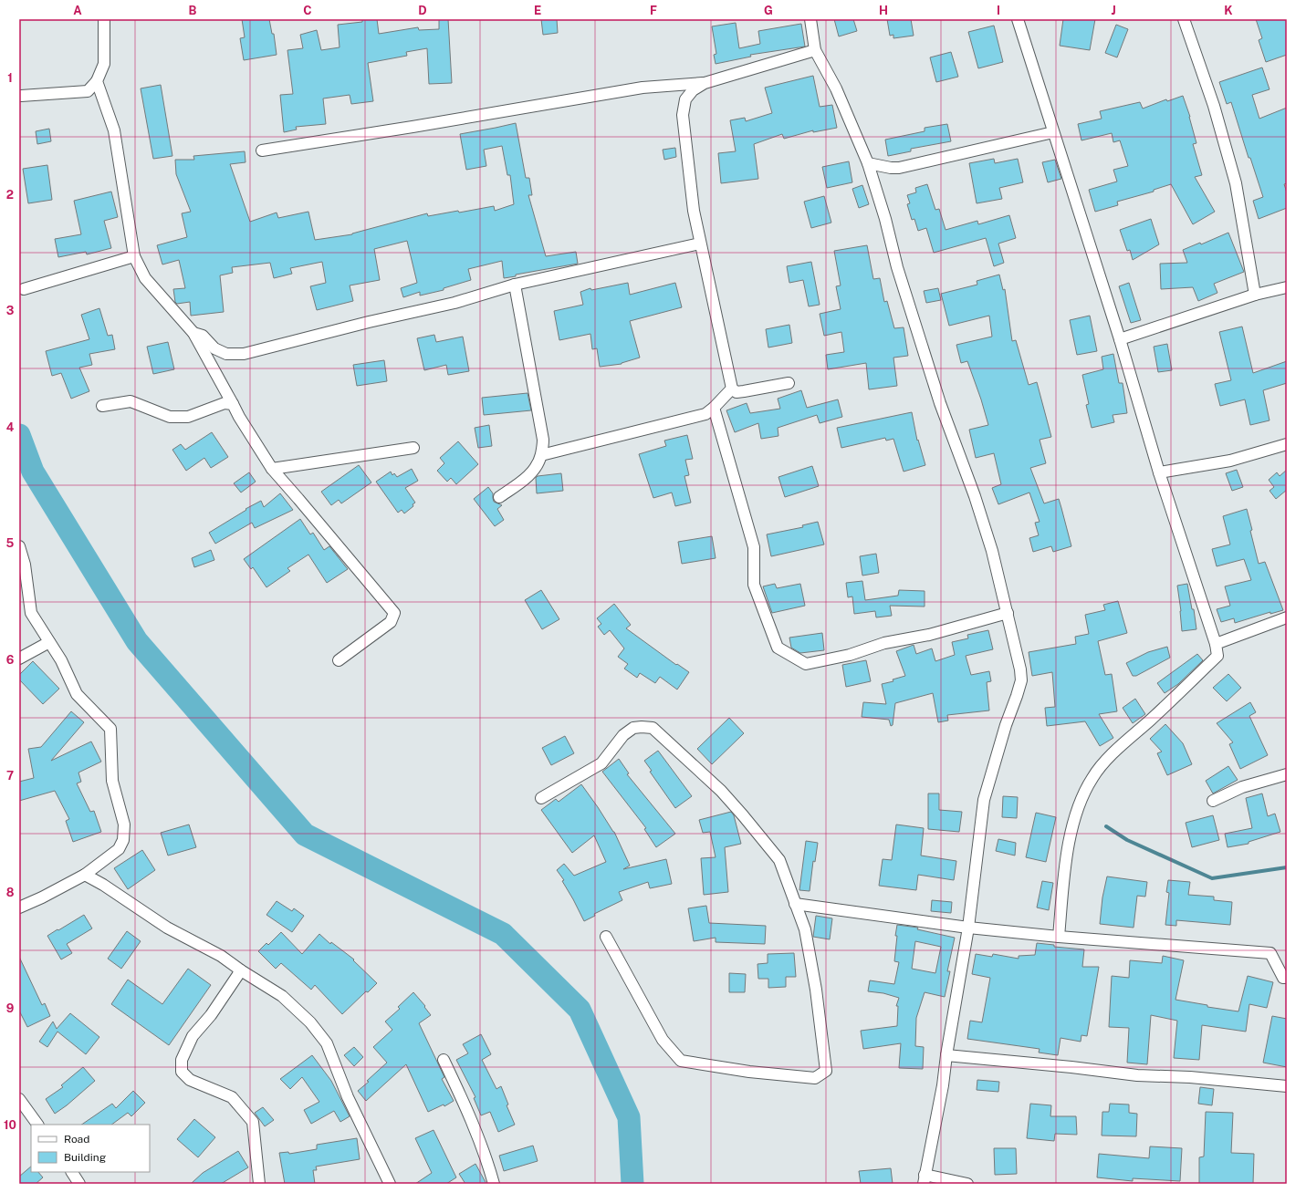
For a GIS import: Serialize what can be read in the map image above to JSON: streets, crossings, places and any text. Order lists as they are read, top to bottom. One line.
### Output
{"legend":["Road","Building"],"grid":{"columns":["A","B","C","D","E","F","G","H","I","J","K"],"rows":["1","2","3","4","5","6","7","8","9","10"]}}
